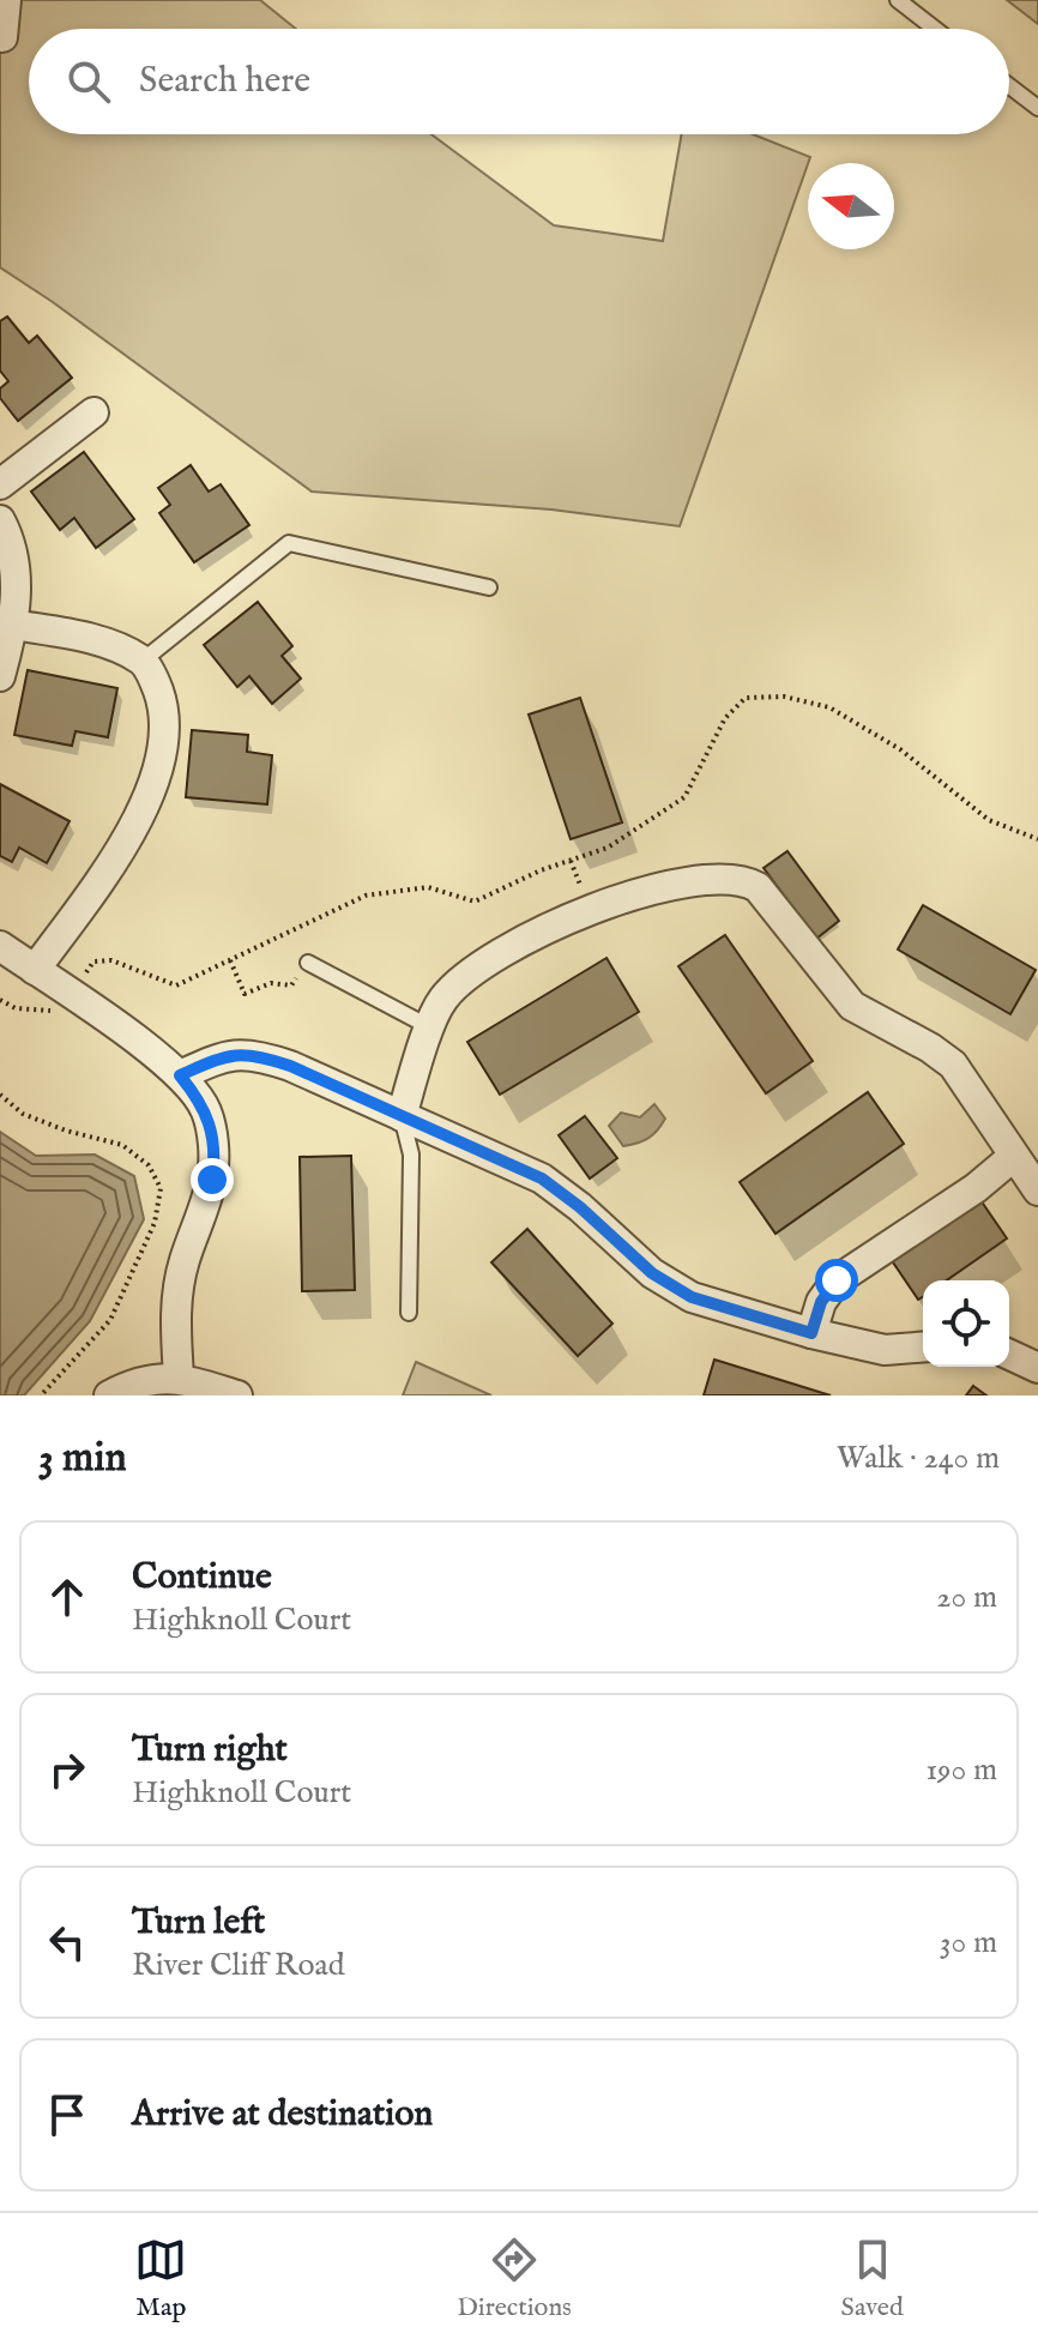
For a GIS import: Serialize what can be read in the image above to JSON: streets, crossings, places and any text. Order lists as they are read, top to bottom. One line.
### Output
{"north":"left","page":{"search":"Search here","heading":["3 min","Walk · 240 m"],"list":[["Continue","Highknoll Court","20 m"],["Turn right","Highknoll Court","190 m"],["Turn left","River Cliff Road","30 m"],"Arrive at destination"],"nav":["Map","Directions","Saved"]}}
